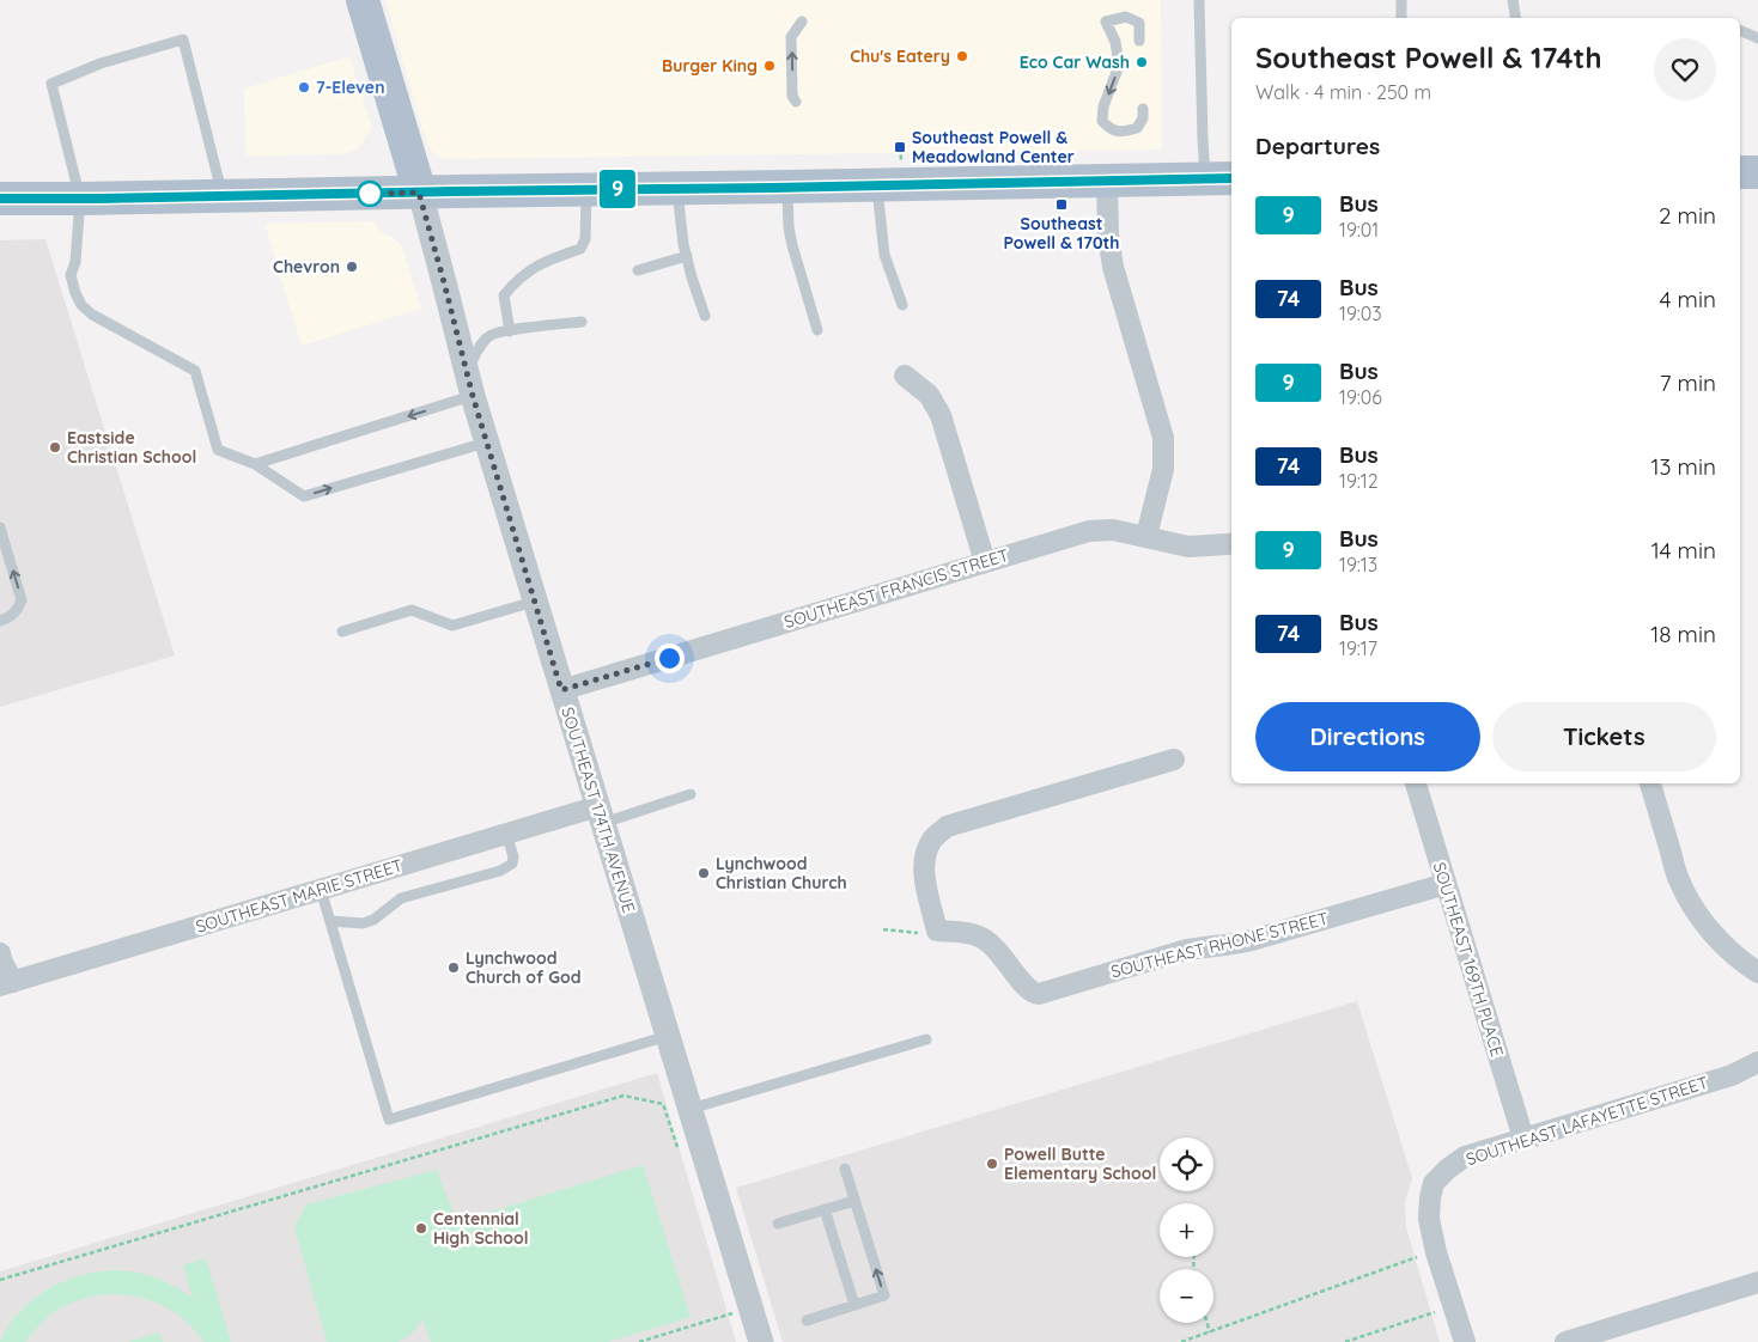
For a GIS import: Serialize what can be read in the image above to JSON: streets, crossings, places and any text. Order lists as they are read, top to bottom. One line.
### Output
{"streets":{"main road":["SOUTHEAST 174TH AVENUE"],"street":["SOUTHEAST FRANCIS STREET","SOUTHEAST MARIE STREET","SOUTHEAST RHONE STREET","SOUTHEAST 169TH PLACE","SOUTHEAST LAFAYETTE STREET"]},"crossings":[["SOUTHEAST FRANCIS STREET","SOUTHEAST 174TH AVENUE"],["SOUTHEAST 174TH AVENUE","SOUTHEAST MARIE STREET"],["SOUTHEAST RHONE STREET","SOUTHEAST 169TH PLACE"],["SOUTHEAST 169TH PLACE","SOUTHEAST LAFAYETTE STREET"]],"places":{"other":["Chu's Eatery","Eco Car Wash","Burger King","7-Eleven","Chevron","Eastside Christian School","Lynchwood Christian Church","Lynchwood Church of God","Powell Butte Elementary School","Centennial High School"],"transit":["Southeast Powell & Meadowland Center","Southeast Powell & 170th"]},"lines":["bus line 9"],"page":{"on_map":"9","heading":[["Southeast Powell & 174th","Walk · 4 min · 250 m"],"Departures"],"list":[{"mark":"9","name":"Bus","note":"19:01","value":"2 min"},{"mark":"74","name":"Bus","note":"19:03","value":"4 min"},{"mark":"9","name":"Bus","note":"19:06","value":"7 min"},{"mark":"74","name":"Bus","note":"19:12","value":"13 min"},{"mark":"9","name":"Bus","note":"19:13","value":"14 min"},{"mark":"74","name":"Bus","note":"19:17","value":"18 min"}],"buttons":["Directions","Tickets"],"map_buttons":["+","−"]}}
